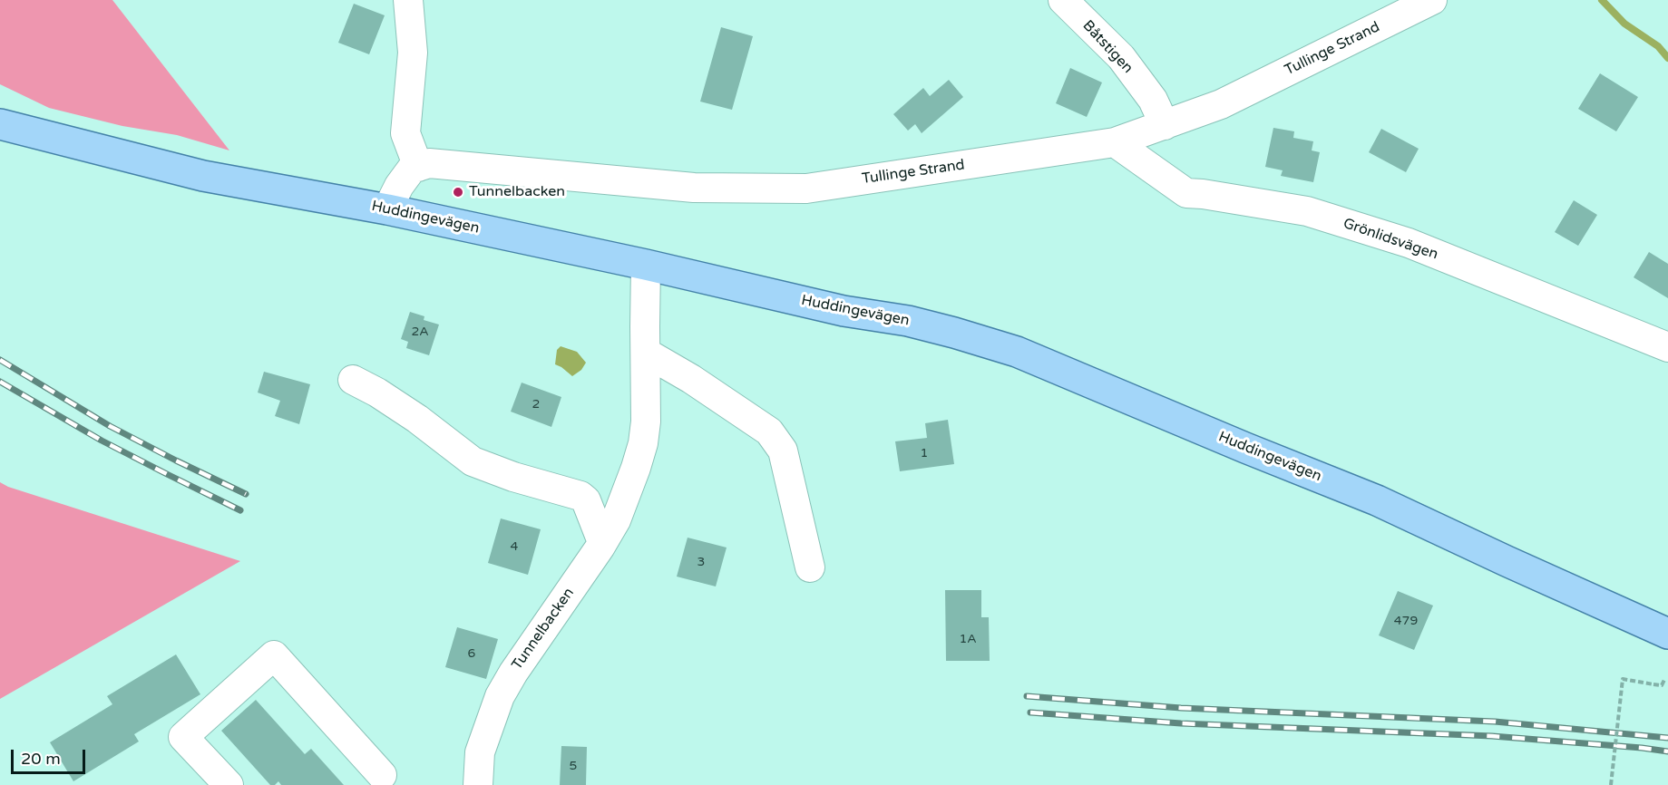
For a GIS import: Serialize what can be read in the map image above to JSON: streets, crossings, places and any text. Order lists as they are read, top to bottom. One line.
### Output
{"streets":{"main road":["Huddingevägen"],"street":["Båtstigen","Tullinge Strand","Grönlidsvägen","Tunnelbacken"]},"crossings":[["Båtstigen","Tullinge Strand"],["Tullinge Strand","Grönlidsvägen"],["Huddingevägen","Tunnelbacken"]],"places":["Tunnelbacken"],"house_numbers":["2A","2","1","4","3","479","1A","6","5"],"scale_bar":"20 m"}
